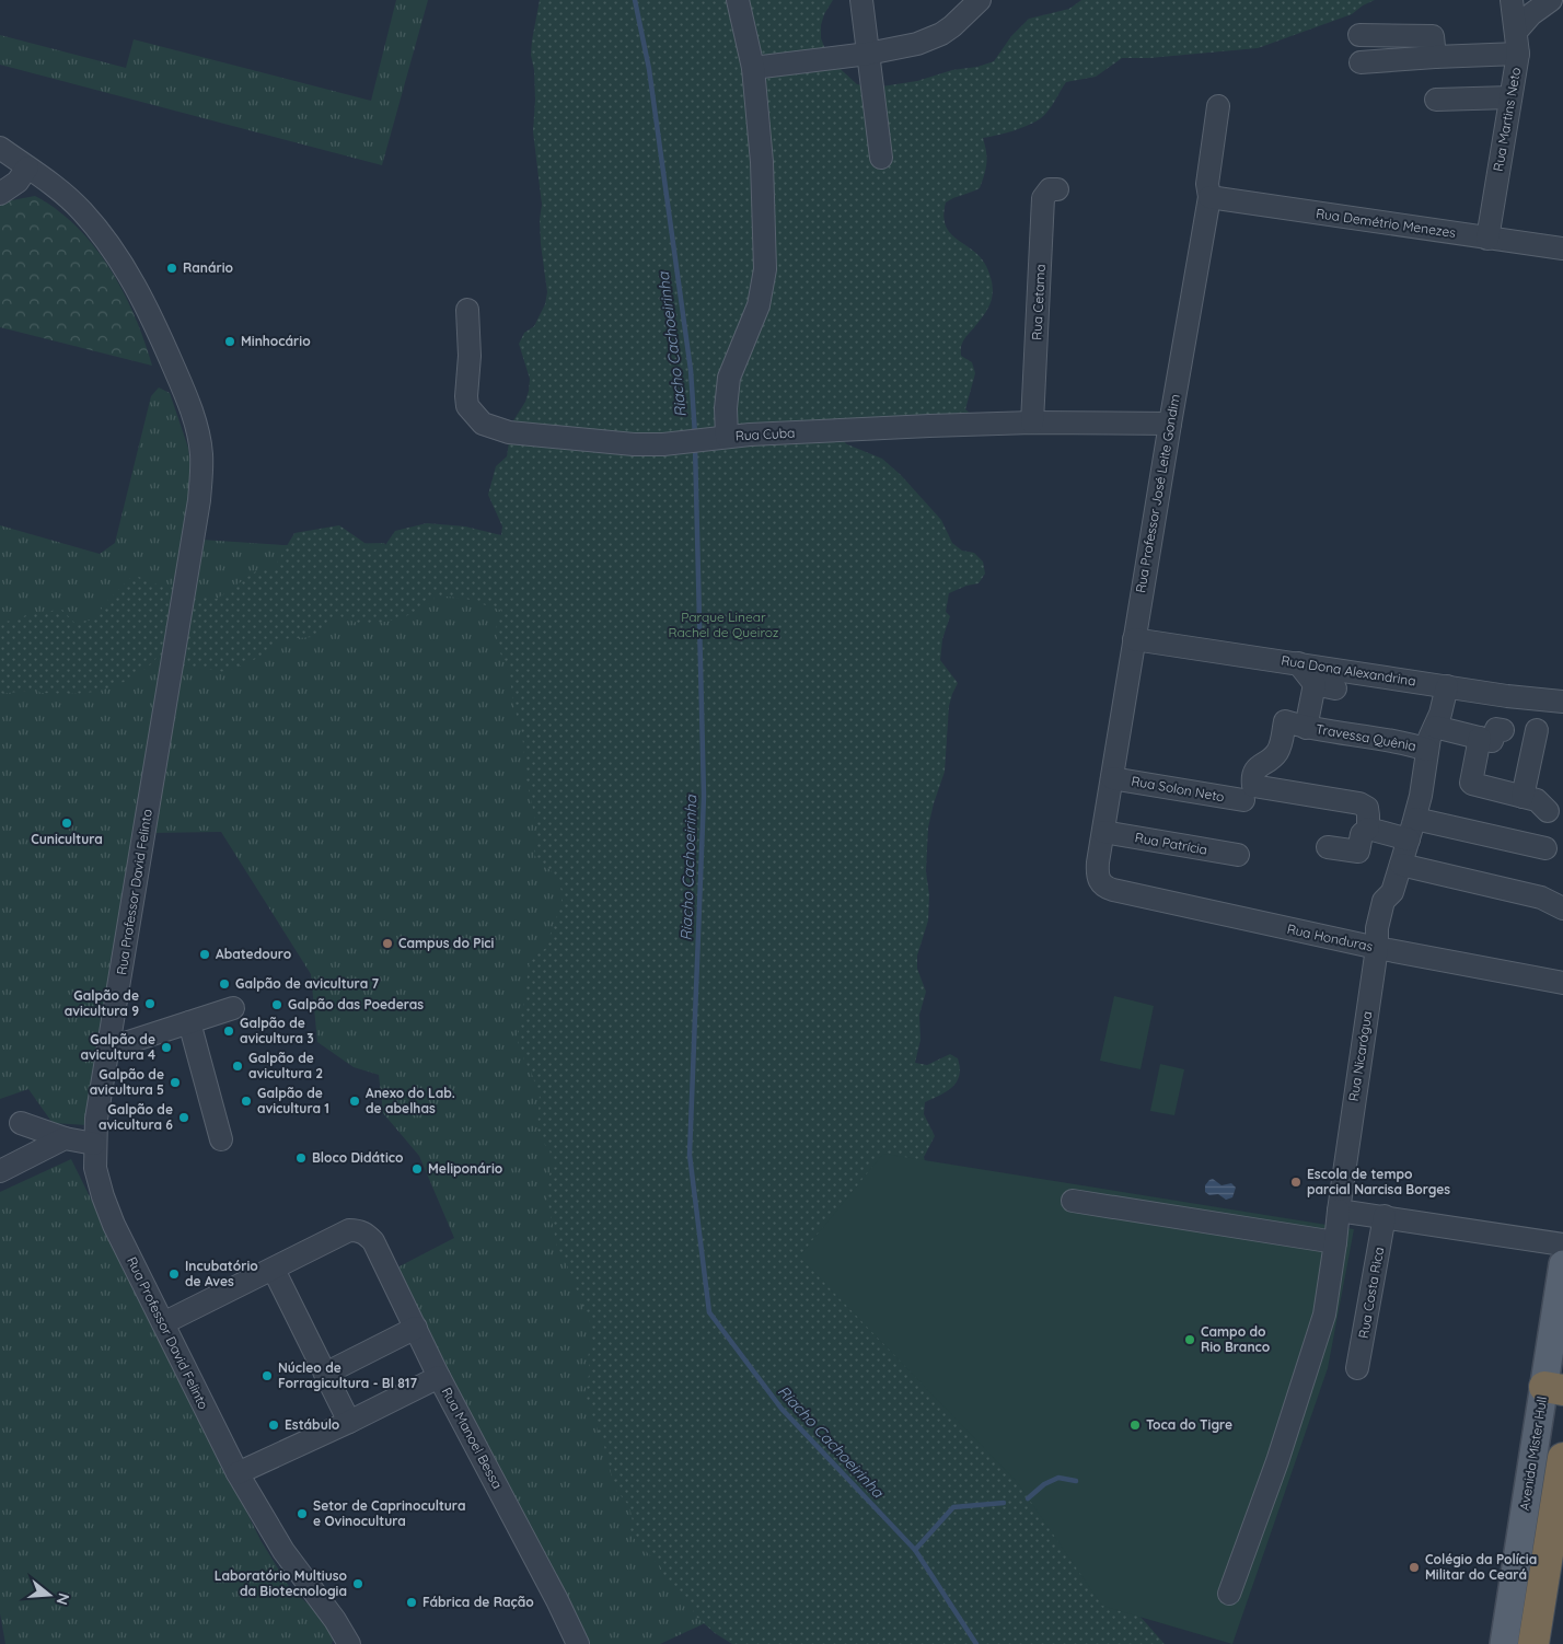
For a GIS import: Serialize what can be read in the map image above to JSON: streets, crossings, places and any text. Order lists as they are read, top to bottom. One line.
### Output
{"streets":{"main road":["Avenida Mister Hull"],"street":["Rua Martins Neto","Rua Demétrio Menezes","Rua Cetama","Rua Cuba","Rua Professor José Leite Gondim","Rua Dona Alexandrina","Travessa Quênia","Rua Solon Neto","Rua Patrícia","Rua Professor David Felinto","Rua Honduras","Rua Nicarágua","Rua Costa Rica","Rua Manoel Bessa"]},"crossings":[["Rua Martins Neto","Rua Demétrio Menezes"],["Rua Demétrio Menezes","Rua Professor José Leite Gondim"],["Rua Cetama","Rua Cuba"],["Rua Cuba","Rua Professor José Leite Gondim"],["Rua Professor José Leite Gondim","Rua Dona Alexandrina"],["Rua Professor José Leite Gondim","Rua Solon Neto"],["Rua Professor José Leite Gondim","Rua Patrícia"],["Rua Professor José Leite Gondim","Rua Honduras"],["Rua Dona Alexandrina","Rua Nicarágua"],["Travessa Quênia","Rua Nicarágua"],["Rua Honduras","Rua Nicarágua"]],"water":["Riacho Cachoeirinha"],"parks":["Parque Linear Rachel de Queiroz"],"places":["Ranário","Minhocário","Cunicultura","Campus do Pici","Abatedouro","Galpão de avicultura 7","Galpão de avicultura 9","Galpão das Poederas","Galpão de avicultura 3","Galpão de avicultura 4","Galpão de avicultura 2","Galpão de avicultura 5","Galpão de avicultura 1","Anexo do Lab. de abelhas","Galpão de avicultura 6","Bloco Didático","Meliponário","Escola de tempo parcial Narcisa Borges","Incubatório de Aves","Campo do Rio Branco","Núcleo de Forragicultura - Bl 817","Estábulo","Toca do Tigre","Setor de Caprinocultura e Ovinocultura","Colégio da Polícia Militar do Ceará","Laboratório Multiuso da Biotecnologia","Fábrica de Ração"],"north":"right"}
